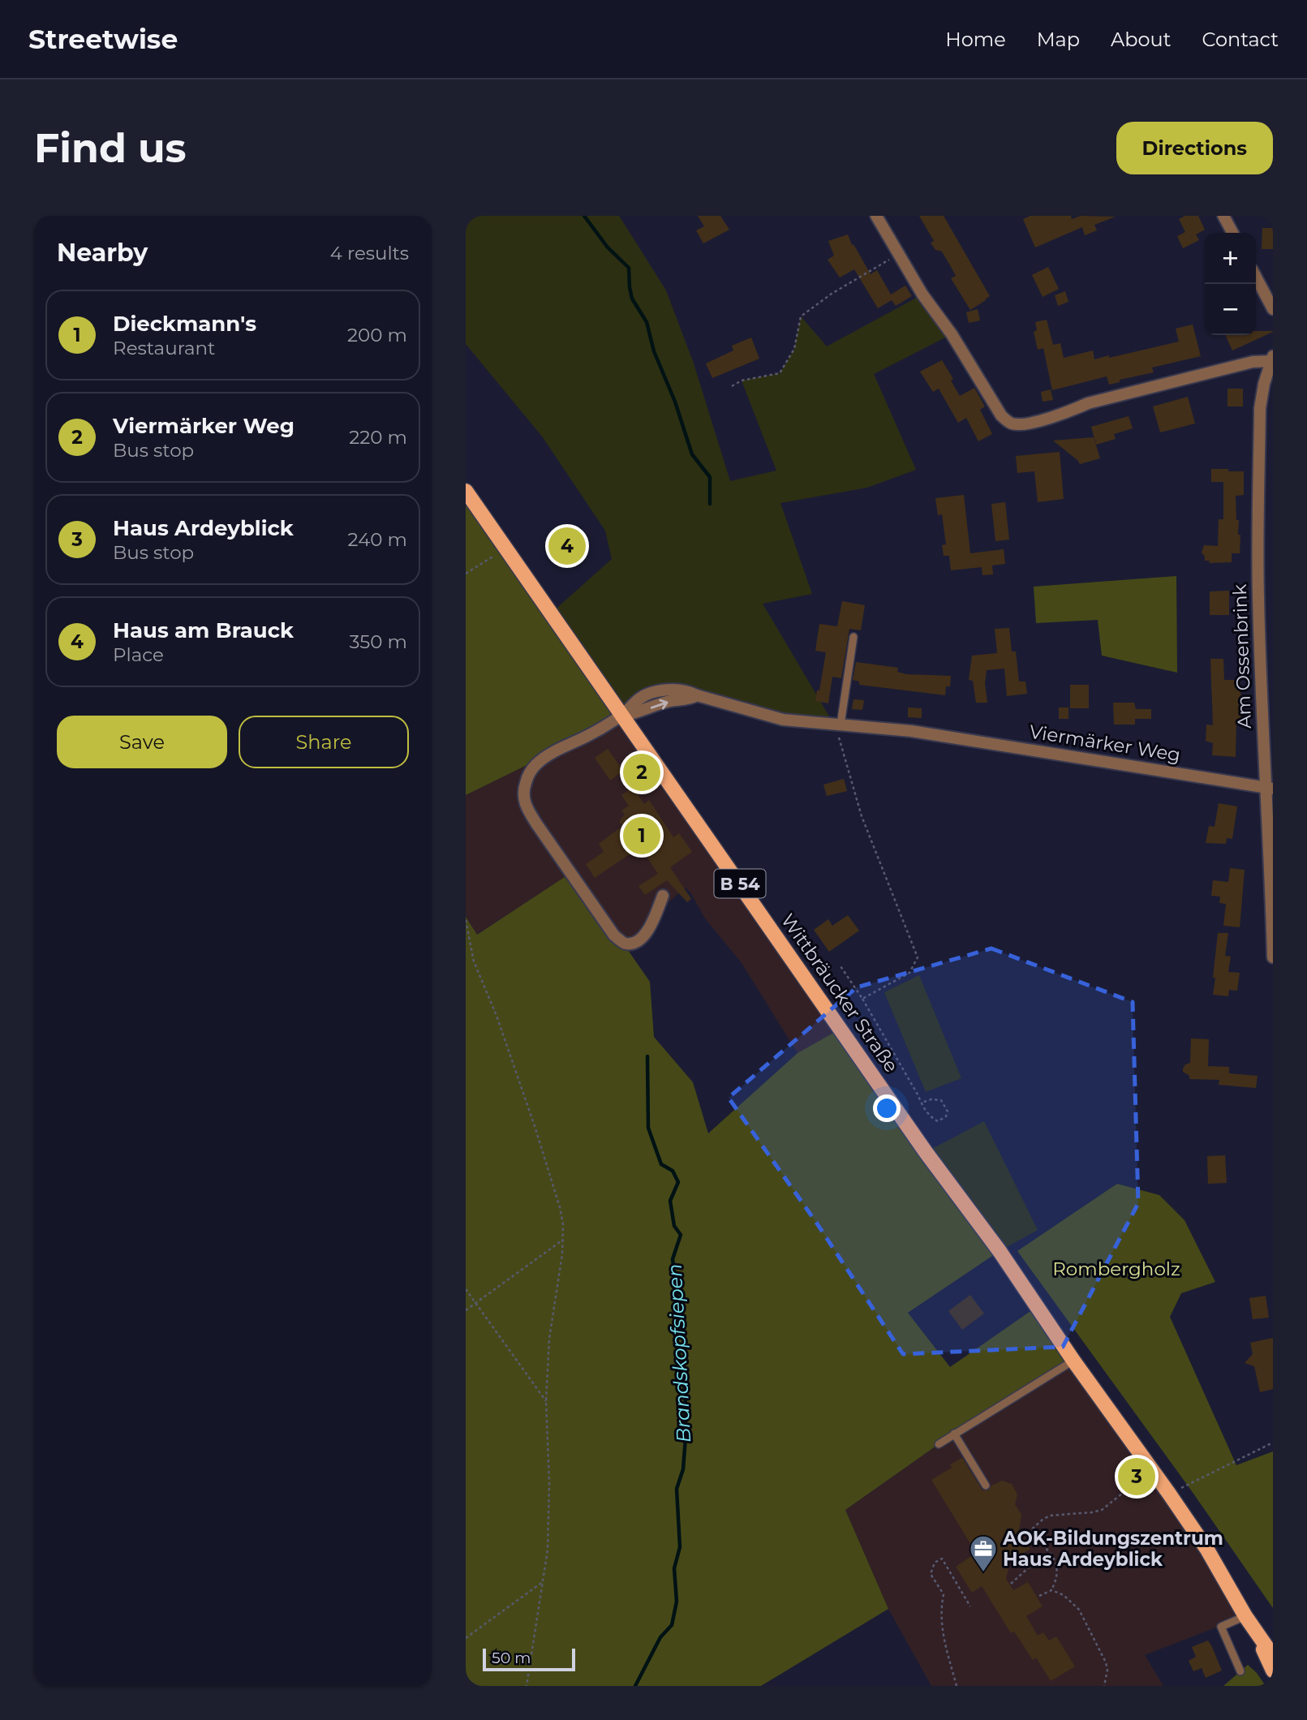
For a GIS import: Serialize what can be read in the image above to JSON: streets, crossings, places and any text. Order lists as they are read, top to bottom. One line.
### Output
{"streets":{"main road":["B 54","Wittbräucker Straße"],"street":["Am Ossenbrink","Viermärker Weg"]},"crossings":[["Am Ossenbrink","Viermärker Weg"],["Viermärker Weg","Wittbräucker Straße"],["B 54","Wittbräucker Straße"]],"water":["Brandskopfsiepen"],"parks":["Rombergholz"],"places":{"office":["AOK-Bildungszentrum Haus Ardeyblick"]},"scale_bar":"50 m","page":{"header":"Streetwise","nav":["Home","Map","About","Contact"],"buttons":["Directions",["Save","Share"]],"title":"Find us","heading":["Nearby","4 results"],"map_buttons":["+","−"],"list":[{"mark":"1","name":"Dieckmann's","note":"Restaurant","value":"200 m"},{"mark":"2","name":"Viermärker Weg","note":"Bus stop","value":"220 m"},{"mark":"3","name":"Haus Ardeyblick","note":"Bus stop","value":"240 m"},{"mark":"4","name":"Haus am Brauck","note":"Place","value":"350 m"}],"pins":["4","2","1","3"],"scale":"50 m"}}
